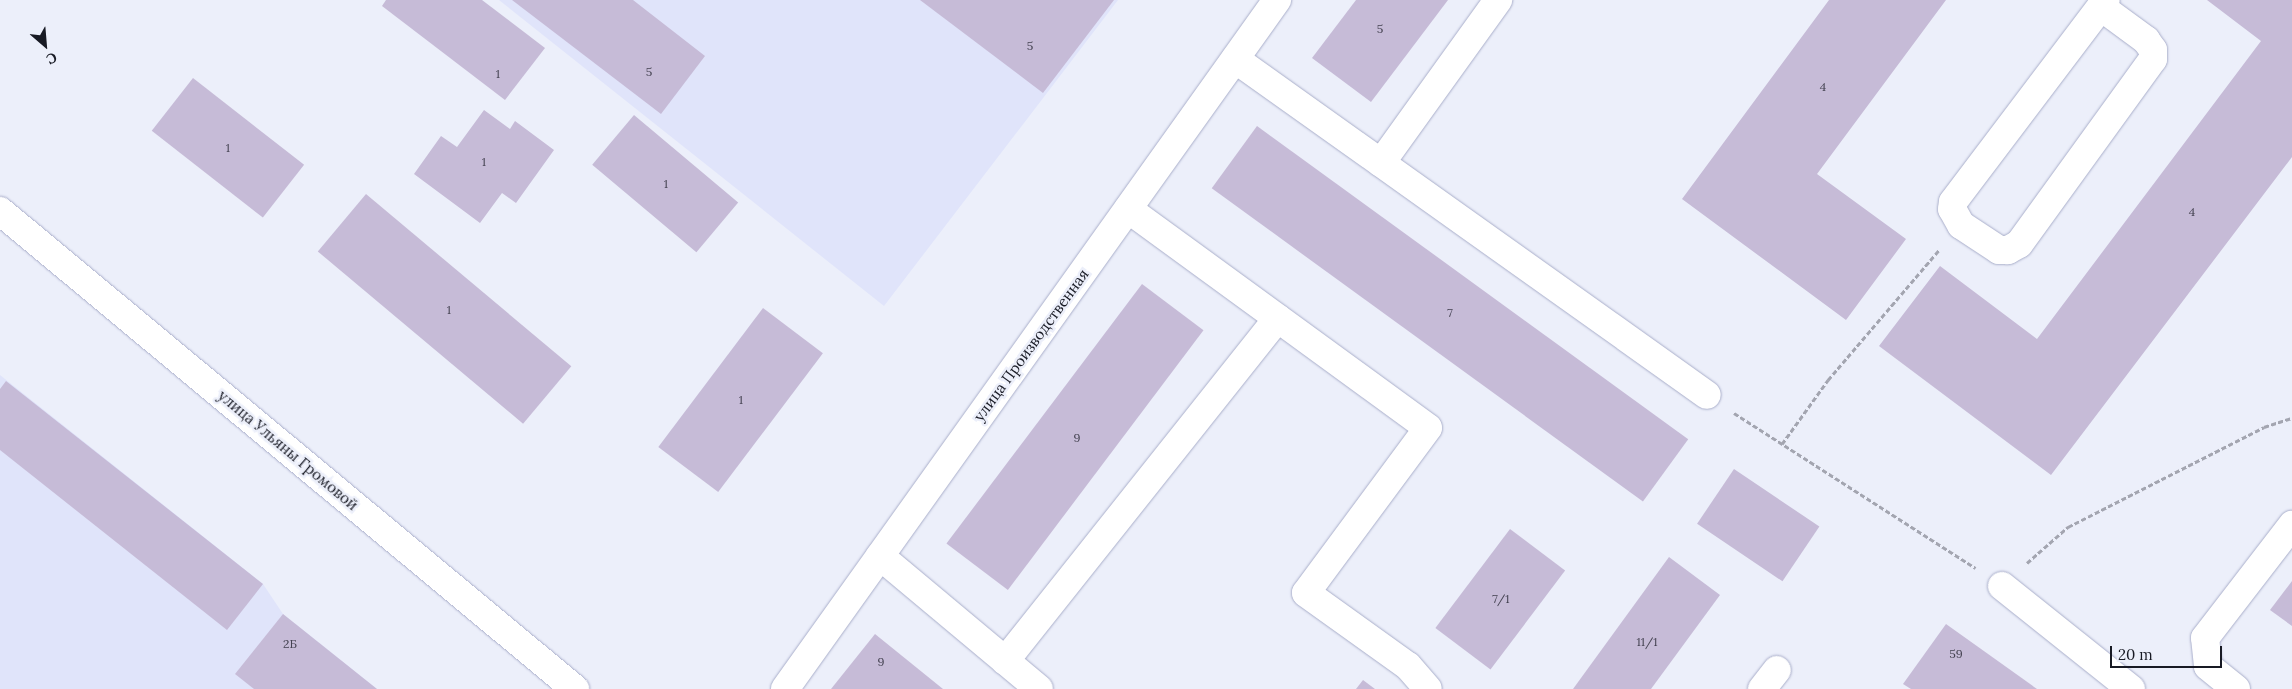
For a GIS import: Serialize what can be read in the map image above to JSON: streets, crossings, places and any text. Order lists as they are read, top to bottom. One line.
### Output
{"streets":{"street":["улица Производственная","улица Ульяны Громовой"]},"house_numbers":["5","5","5","1","4","1","1","1","4","1","7","1","9","7/1","11/1","2Б","59","9"],"scale_bar":"20 m","north":"bottom right"}
